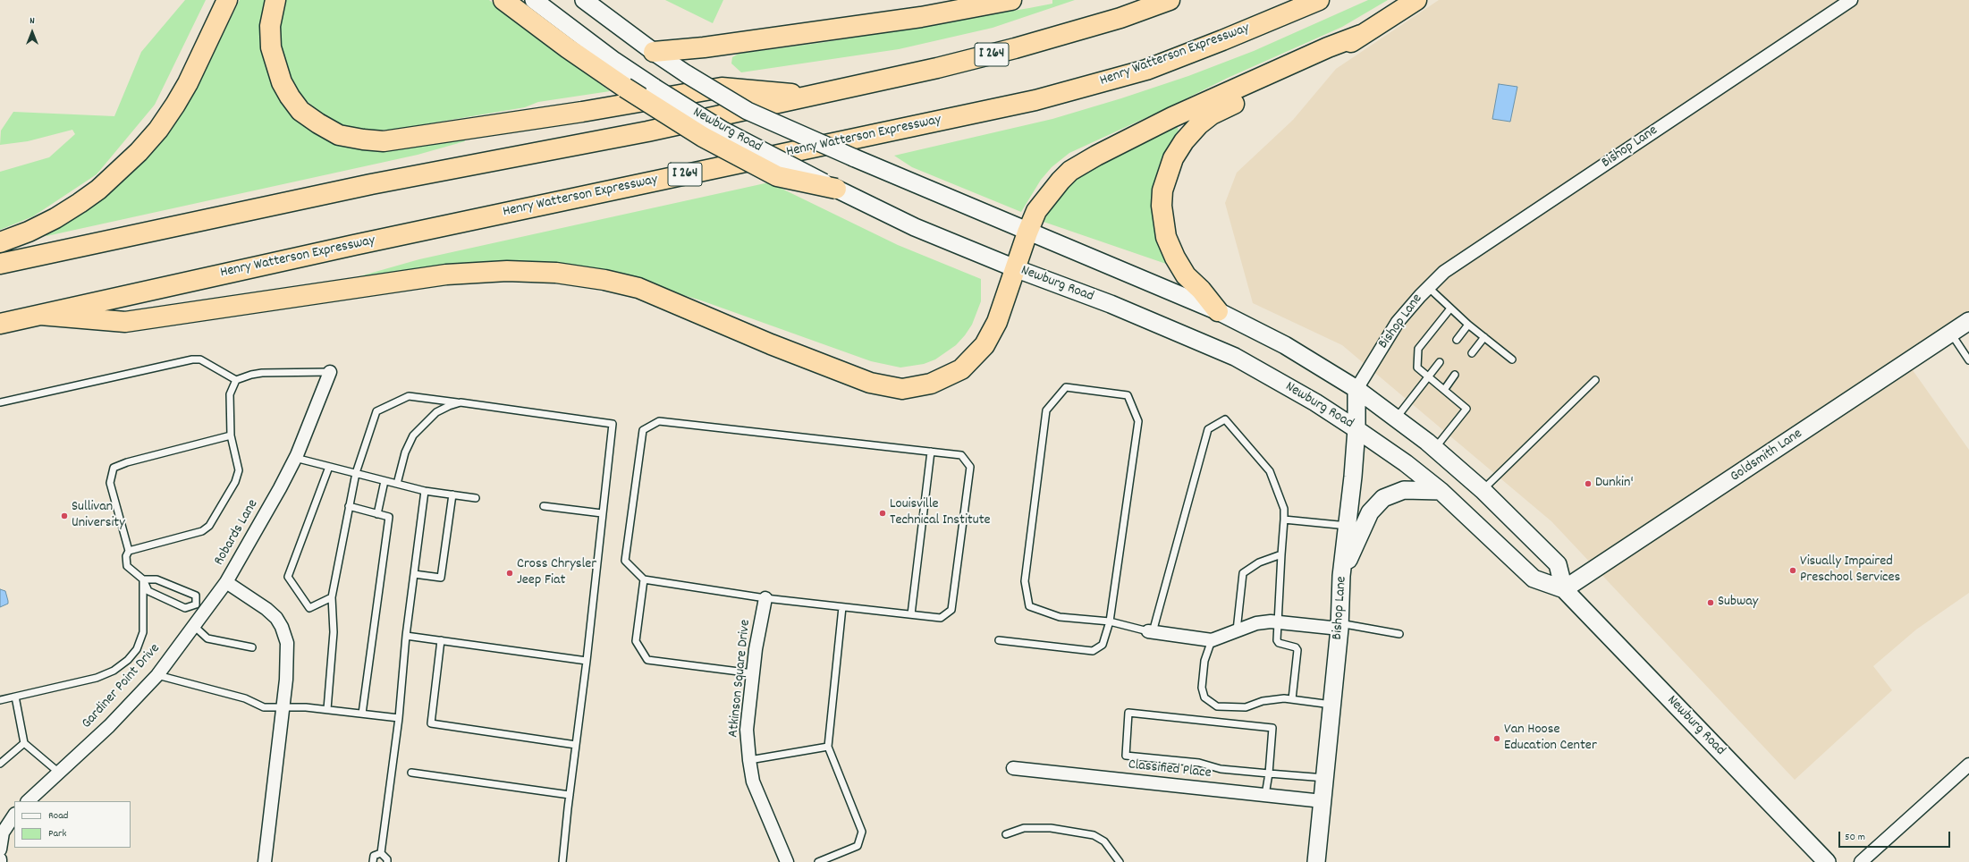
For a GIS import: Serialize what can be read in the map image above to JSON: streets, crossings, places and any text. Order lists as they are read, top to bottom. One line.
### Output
{"streets":{"highway":["I 264","Henry Watterson Expressway"],"main road":["Newburg Road","Bishop Lane","Goldsmith Lane"],"street":["Robards Lane","Atkinson Square Drive","Gardiner Point Drive","Classified Place"]},"crossings":[["Newburg Road","Bishop Lane"],["Newburg Road","Goldsmith Lane"],["Bishop Lane","Classified Place"],["Robards Lane","Gardiner Point Drive"]],"places":["Dunkin'","Louisville Technical Institute","Sullivan University","Visually Impaired Preschool Services","Cross Chrysler Jeep Fiat","Subway","Van Hoose Education Center"],"legend":["Road","Park"],"scale_bar":"50 m","north":"top"}
